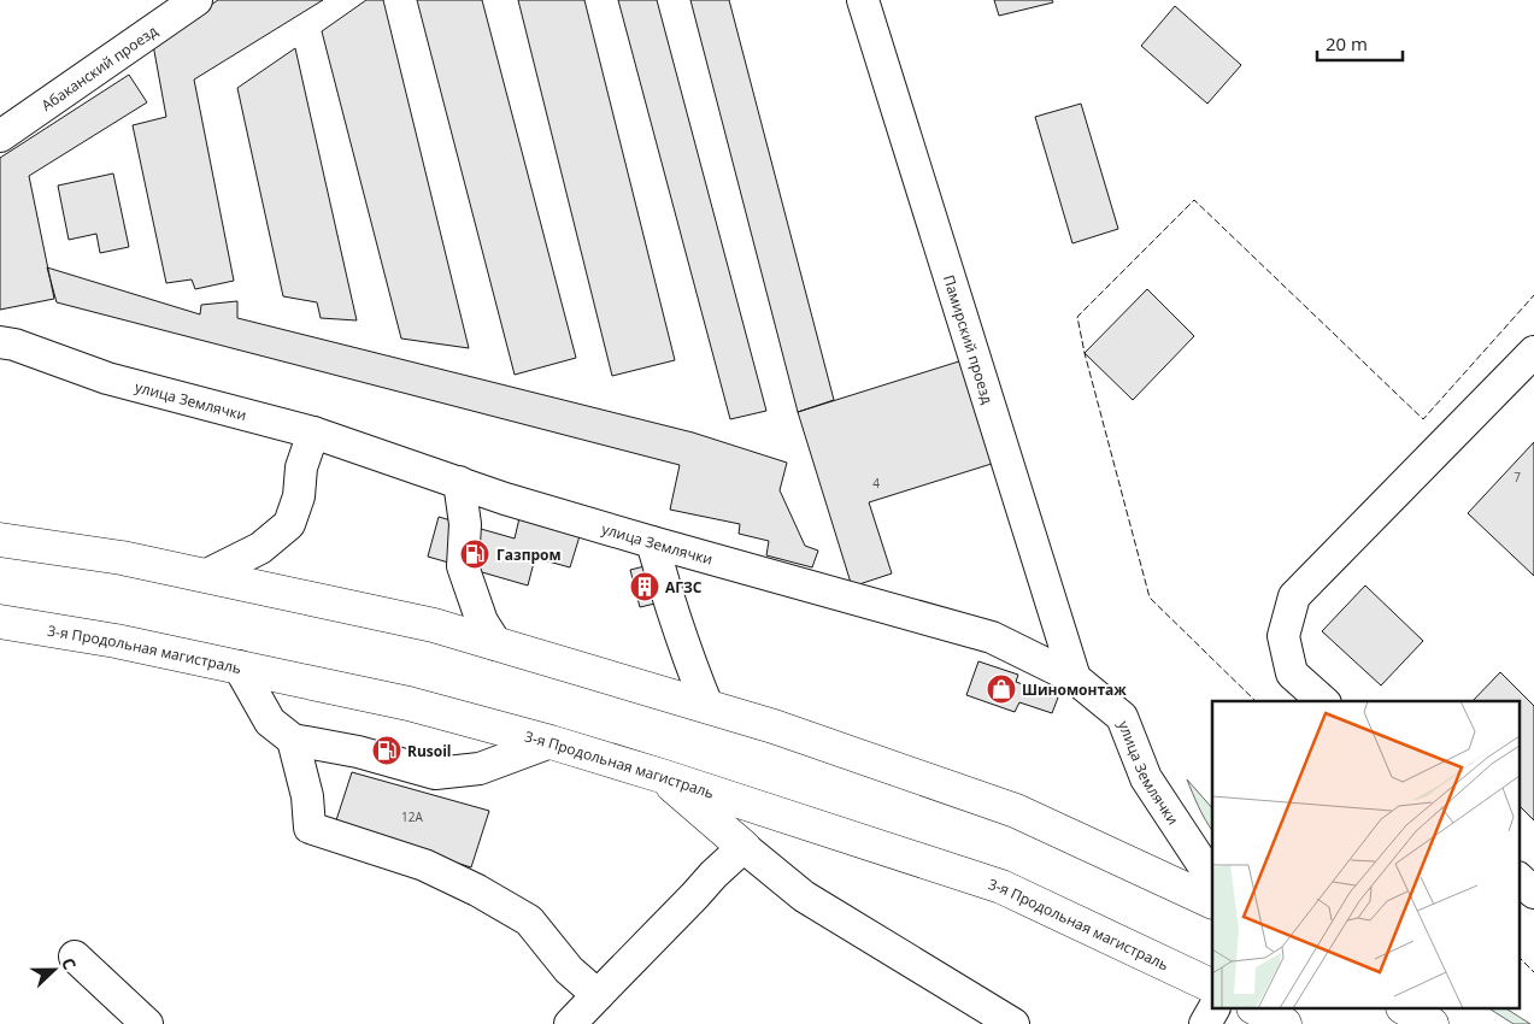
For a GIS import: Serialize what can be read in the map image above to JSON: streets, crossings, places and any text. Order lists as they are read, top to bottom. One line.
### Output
{"streets":{"highway":["3-я Продольная магистраль"],"street":["Абаканский проезд","Памирский проезд","улица Землячки"]},"crossings":[["Памирский проезд","улица Землячки"]],"places":{"fuel station":["Газпром","Rusoil"],"building":["АГЗС"],"shop":["Шиномонтаж"]},"house_numbers":["7","4","12А"],"scale_bar":"20 m","north":"right"}
